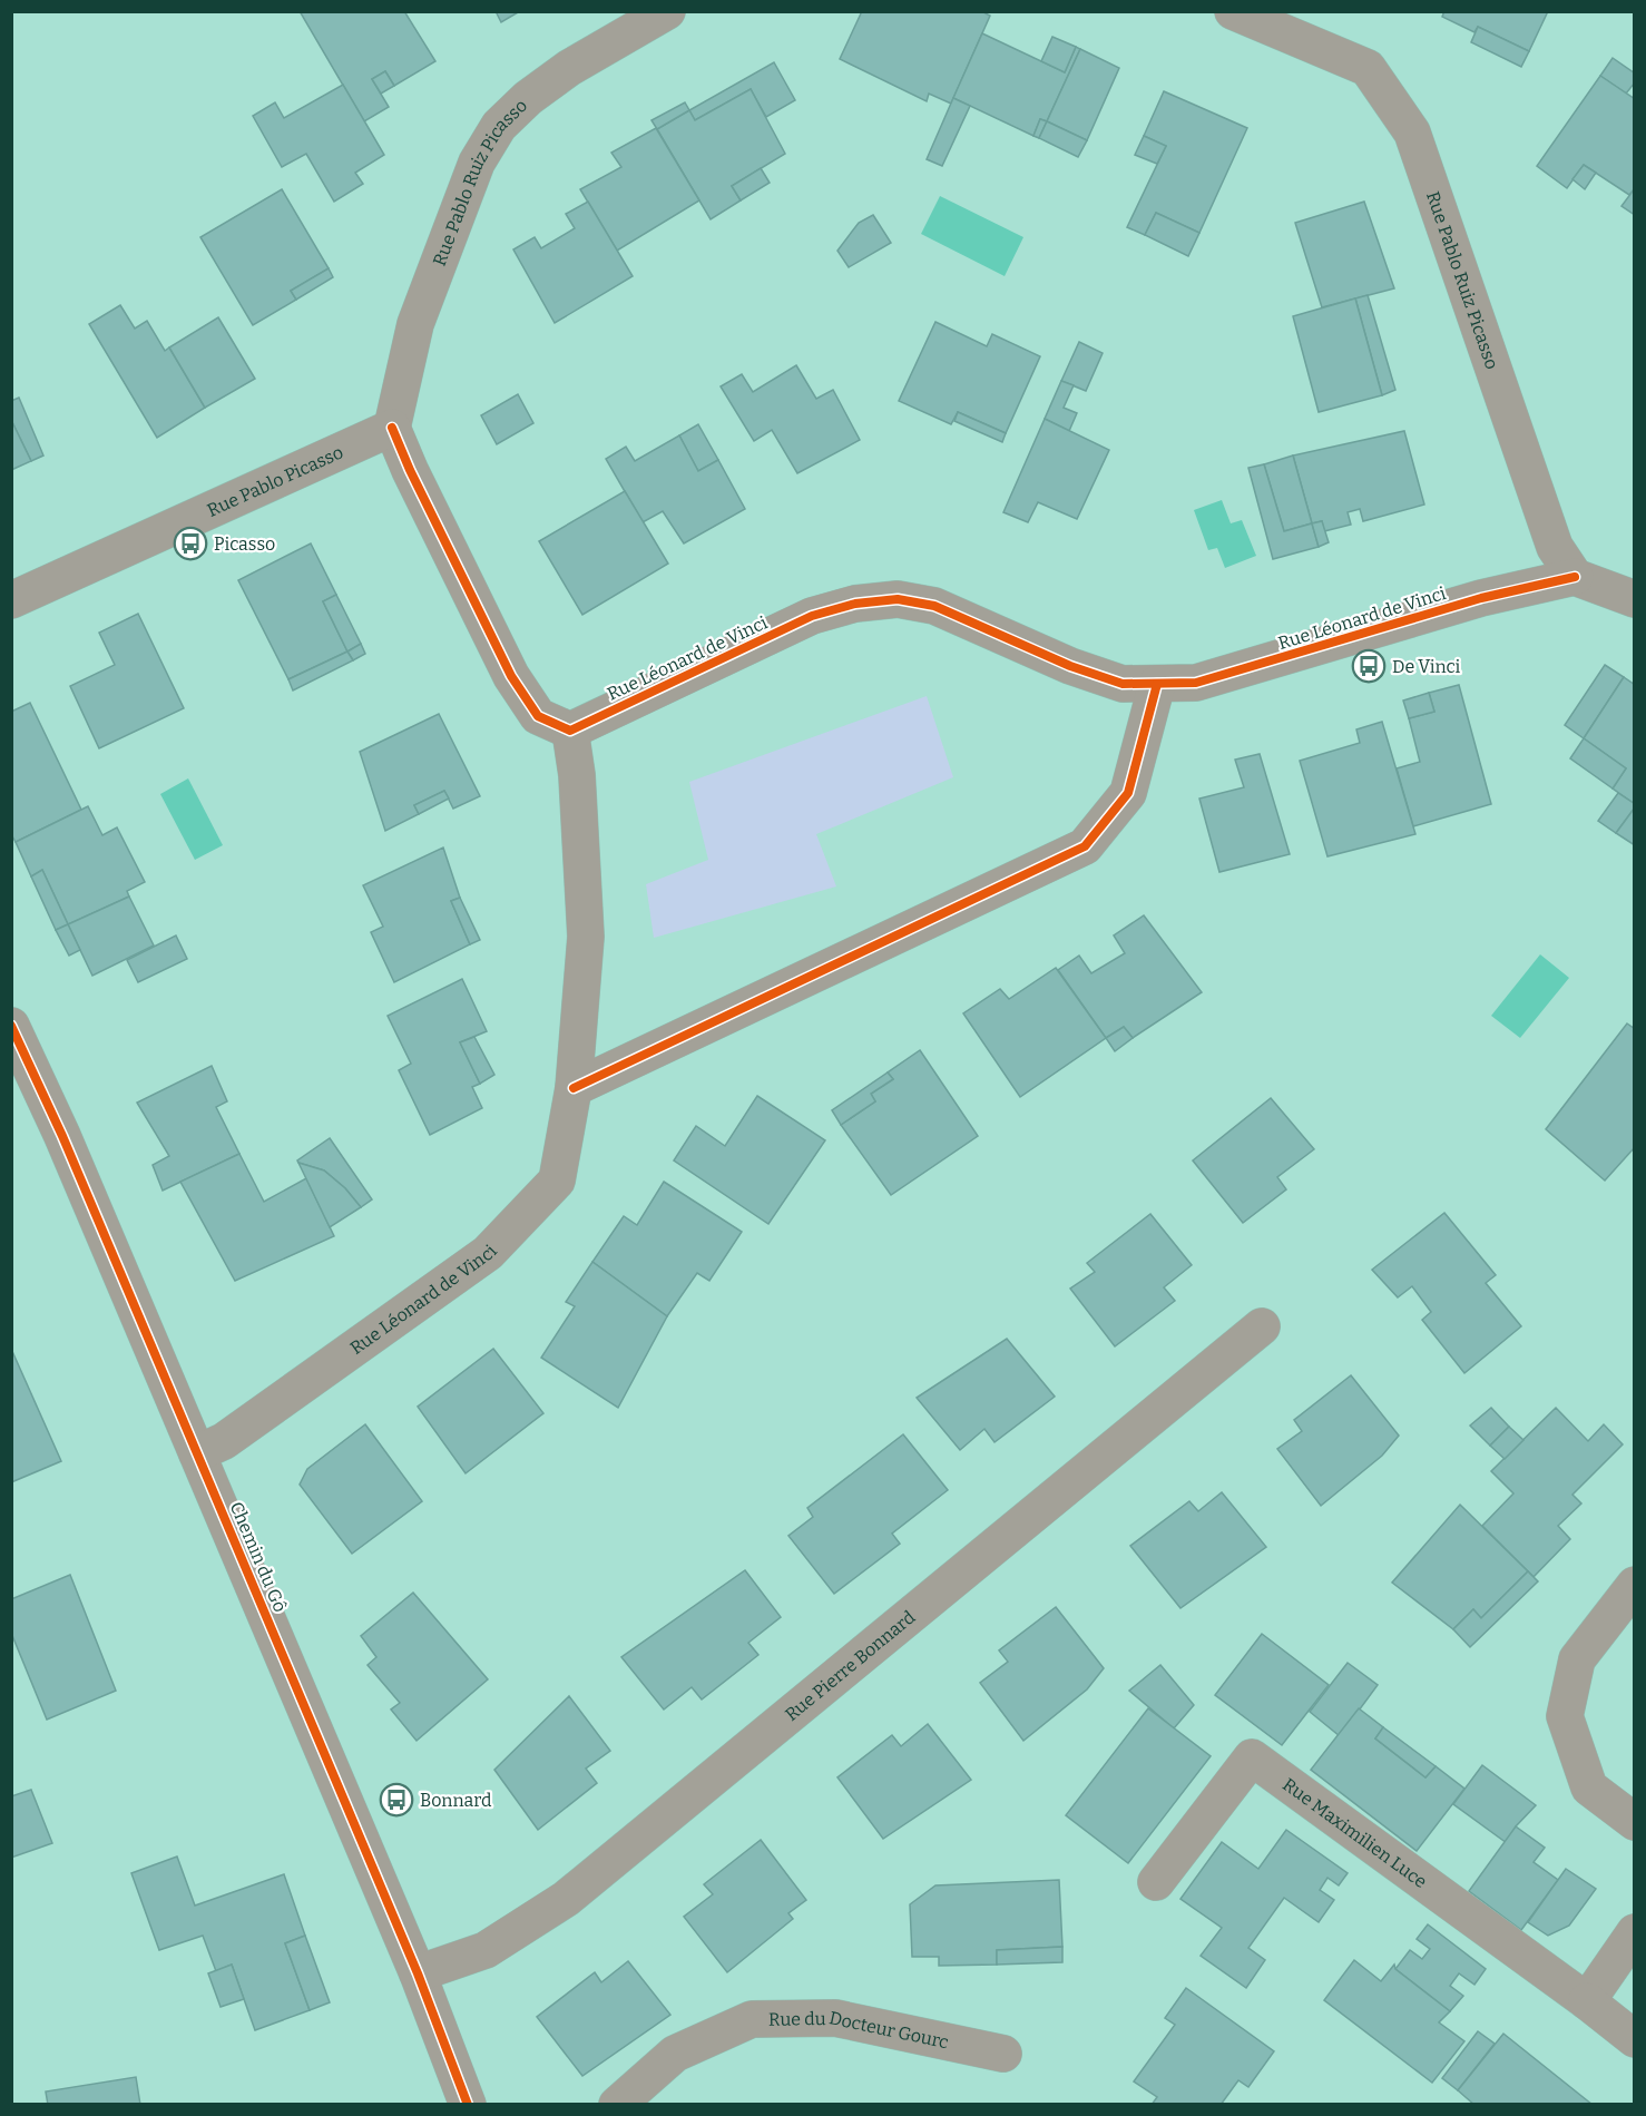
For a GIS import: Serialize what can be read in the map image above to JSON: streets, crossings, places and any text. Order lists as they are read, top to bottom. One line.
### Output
{"streets":{"street":["Rue Pablo Ruiz Picasso","Rue Pablo Picasso","Rue Léonard de Vinci","Chemin du Gô","Rue Pierre Bonnard","Rue Maximilien Luce","Rue du Docteur Gourc"]},"crossings":[["Rue Pablo Ruiz Picasso","Rue Pablo Picasso"],["Rue Pablo Ruiz Picasso","Rue Léonard de Vinci"],["Rue Léonard de Vinci","Chemin du Gô"],["Chemin du Gô","Rue Pierre Bonnard"]],"places":{"bus stop":["Picasso","De Vinci","Bonnard"]}}
